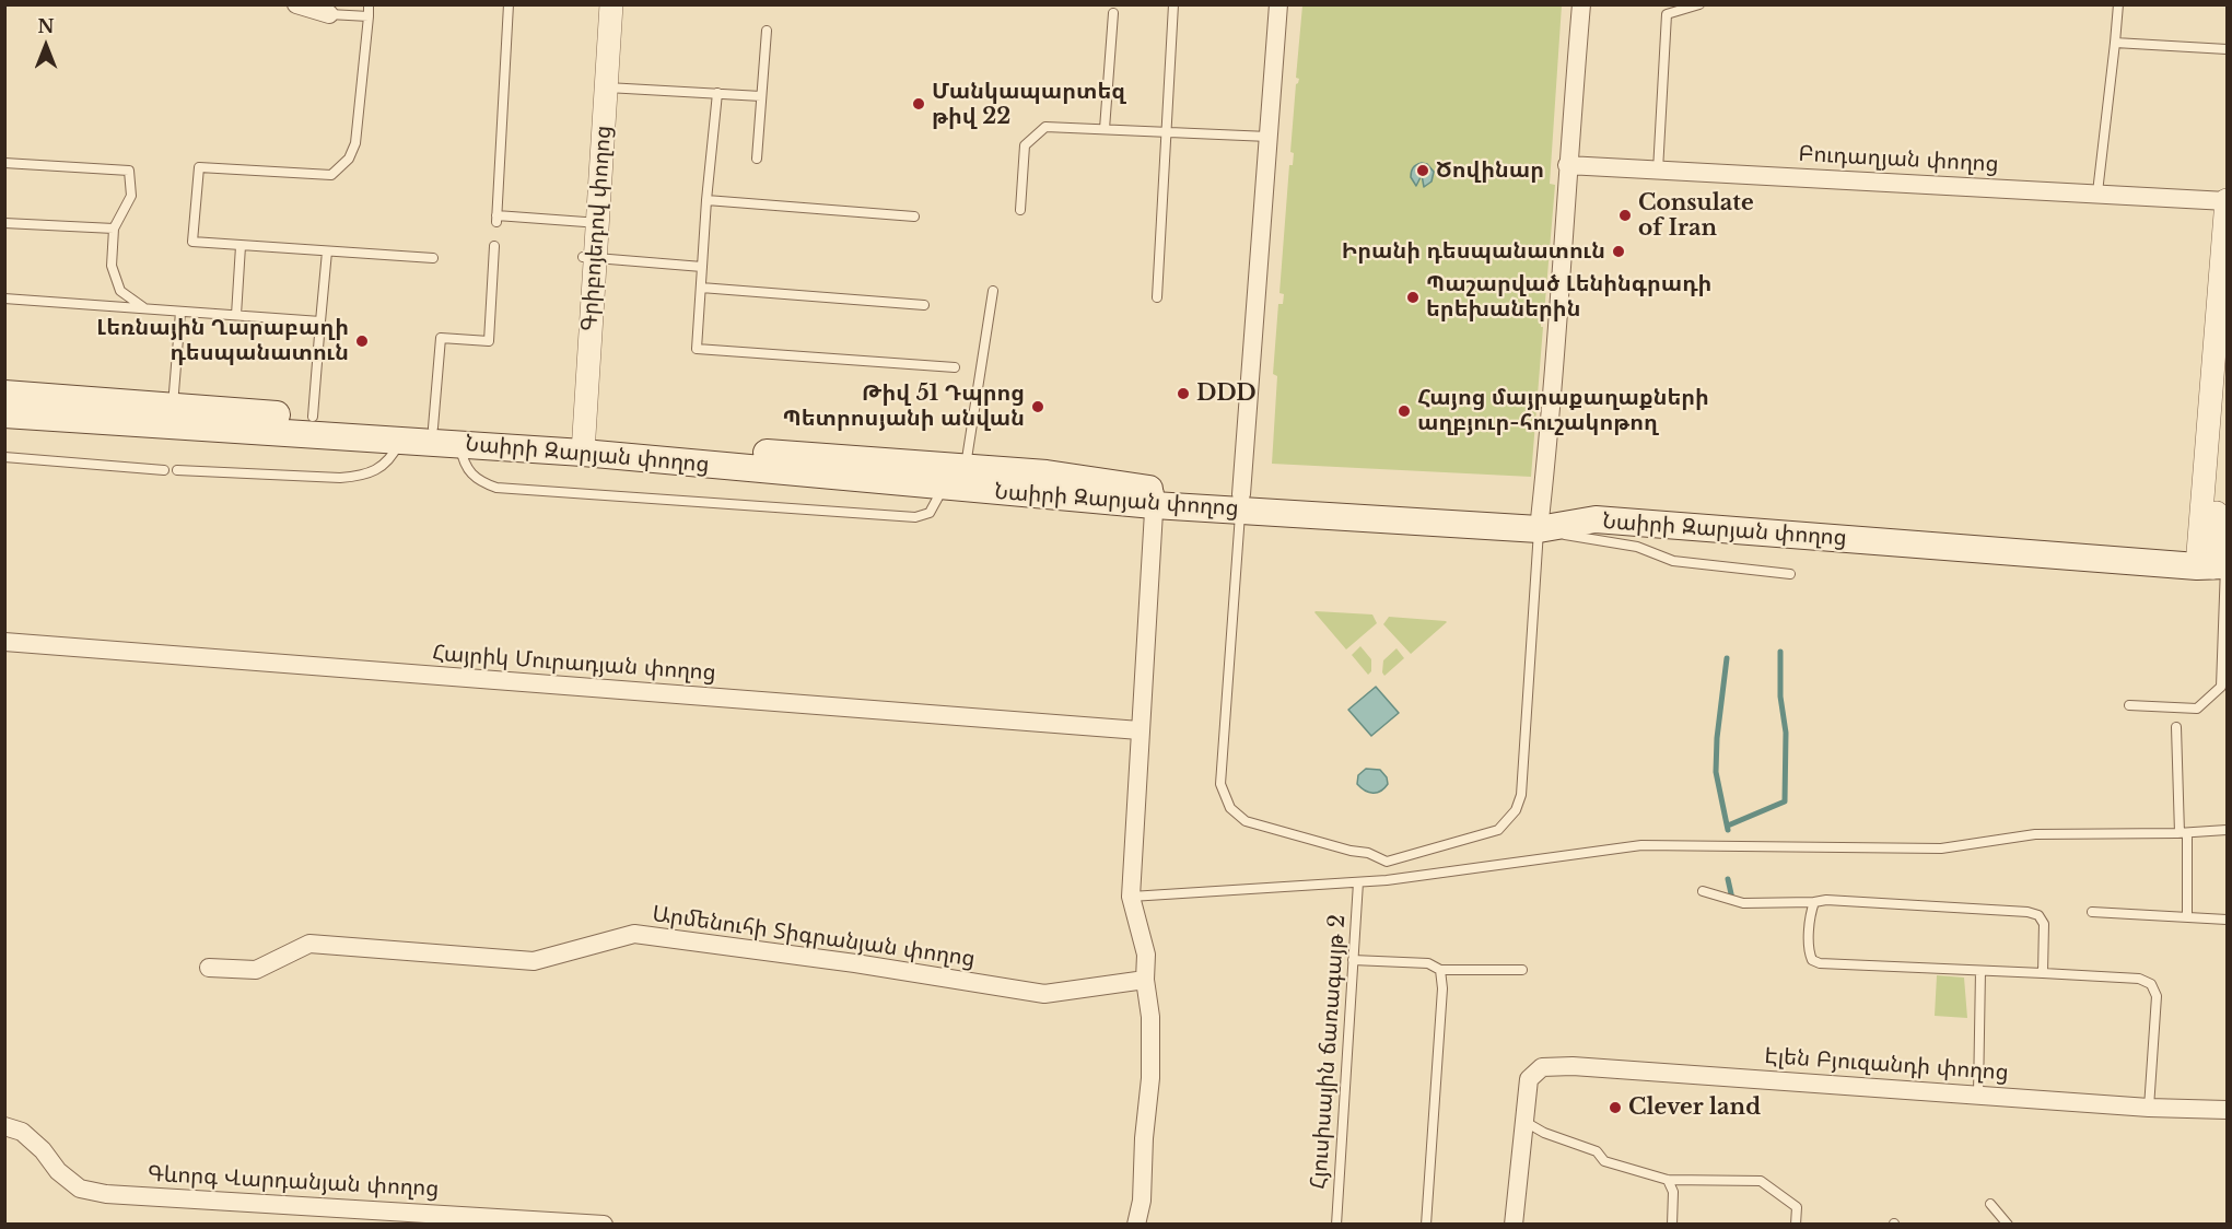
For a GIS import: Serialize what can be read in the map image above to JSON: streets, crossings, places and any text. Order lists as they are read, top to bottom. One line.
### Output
{"streets":{"main road":["Նաիրի Զարյան փողոց"],"street":["Բուդաղյան փողոց","Գրիբոյեդով փողոց","Հայրիկ Մուրադյան փողոց","Արմենուհի Տիգրանյան փողոց","Էլեն Բյուզանդի փողոց","Գևորգ Վարդանյան փողոց"],"lane":["Հյուսիսային ճառագայթ 2"]},"crossings":[["Գրիբոյեդով փողոց","Նաիրի Զարյան փողոց"]],"places":["Մանկապարտեզ թիվ 22","Ծովինար","Consulate of Iran","Իրանի դեսպանատուն","Պաշարված Լենինգրադի երեխաներին","Լեռնային Ղարաբաղի դեսպանատուն","DDD","Թիվ 51 Դպրոց Պետրոսյանի անվան","Հայոց մայրաքաղաքների աղբյուր-հուշակոթող","Clever land"],"north":"top"}
